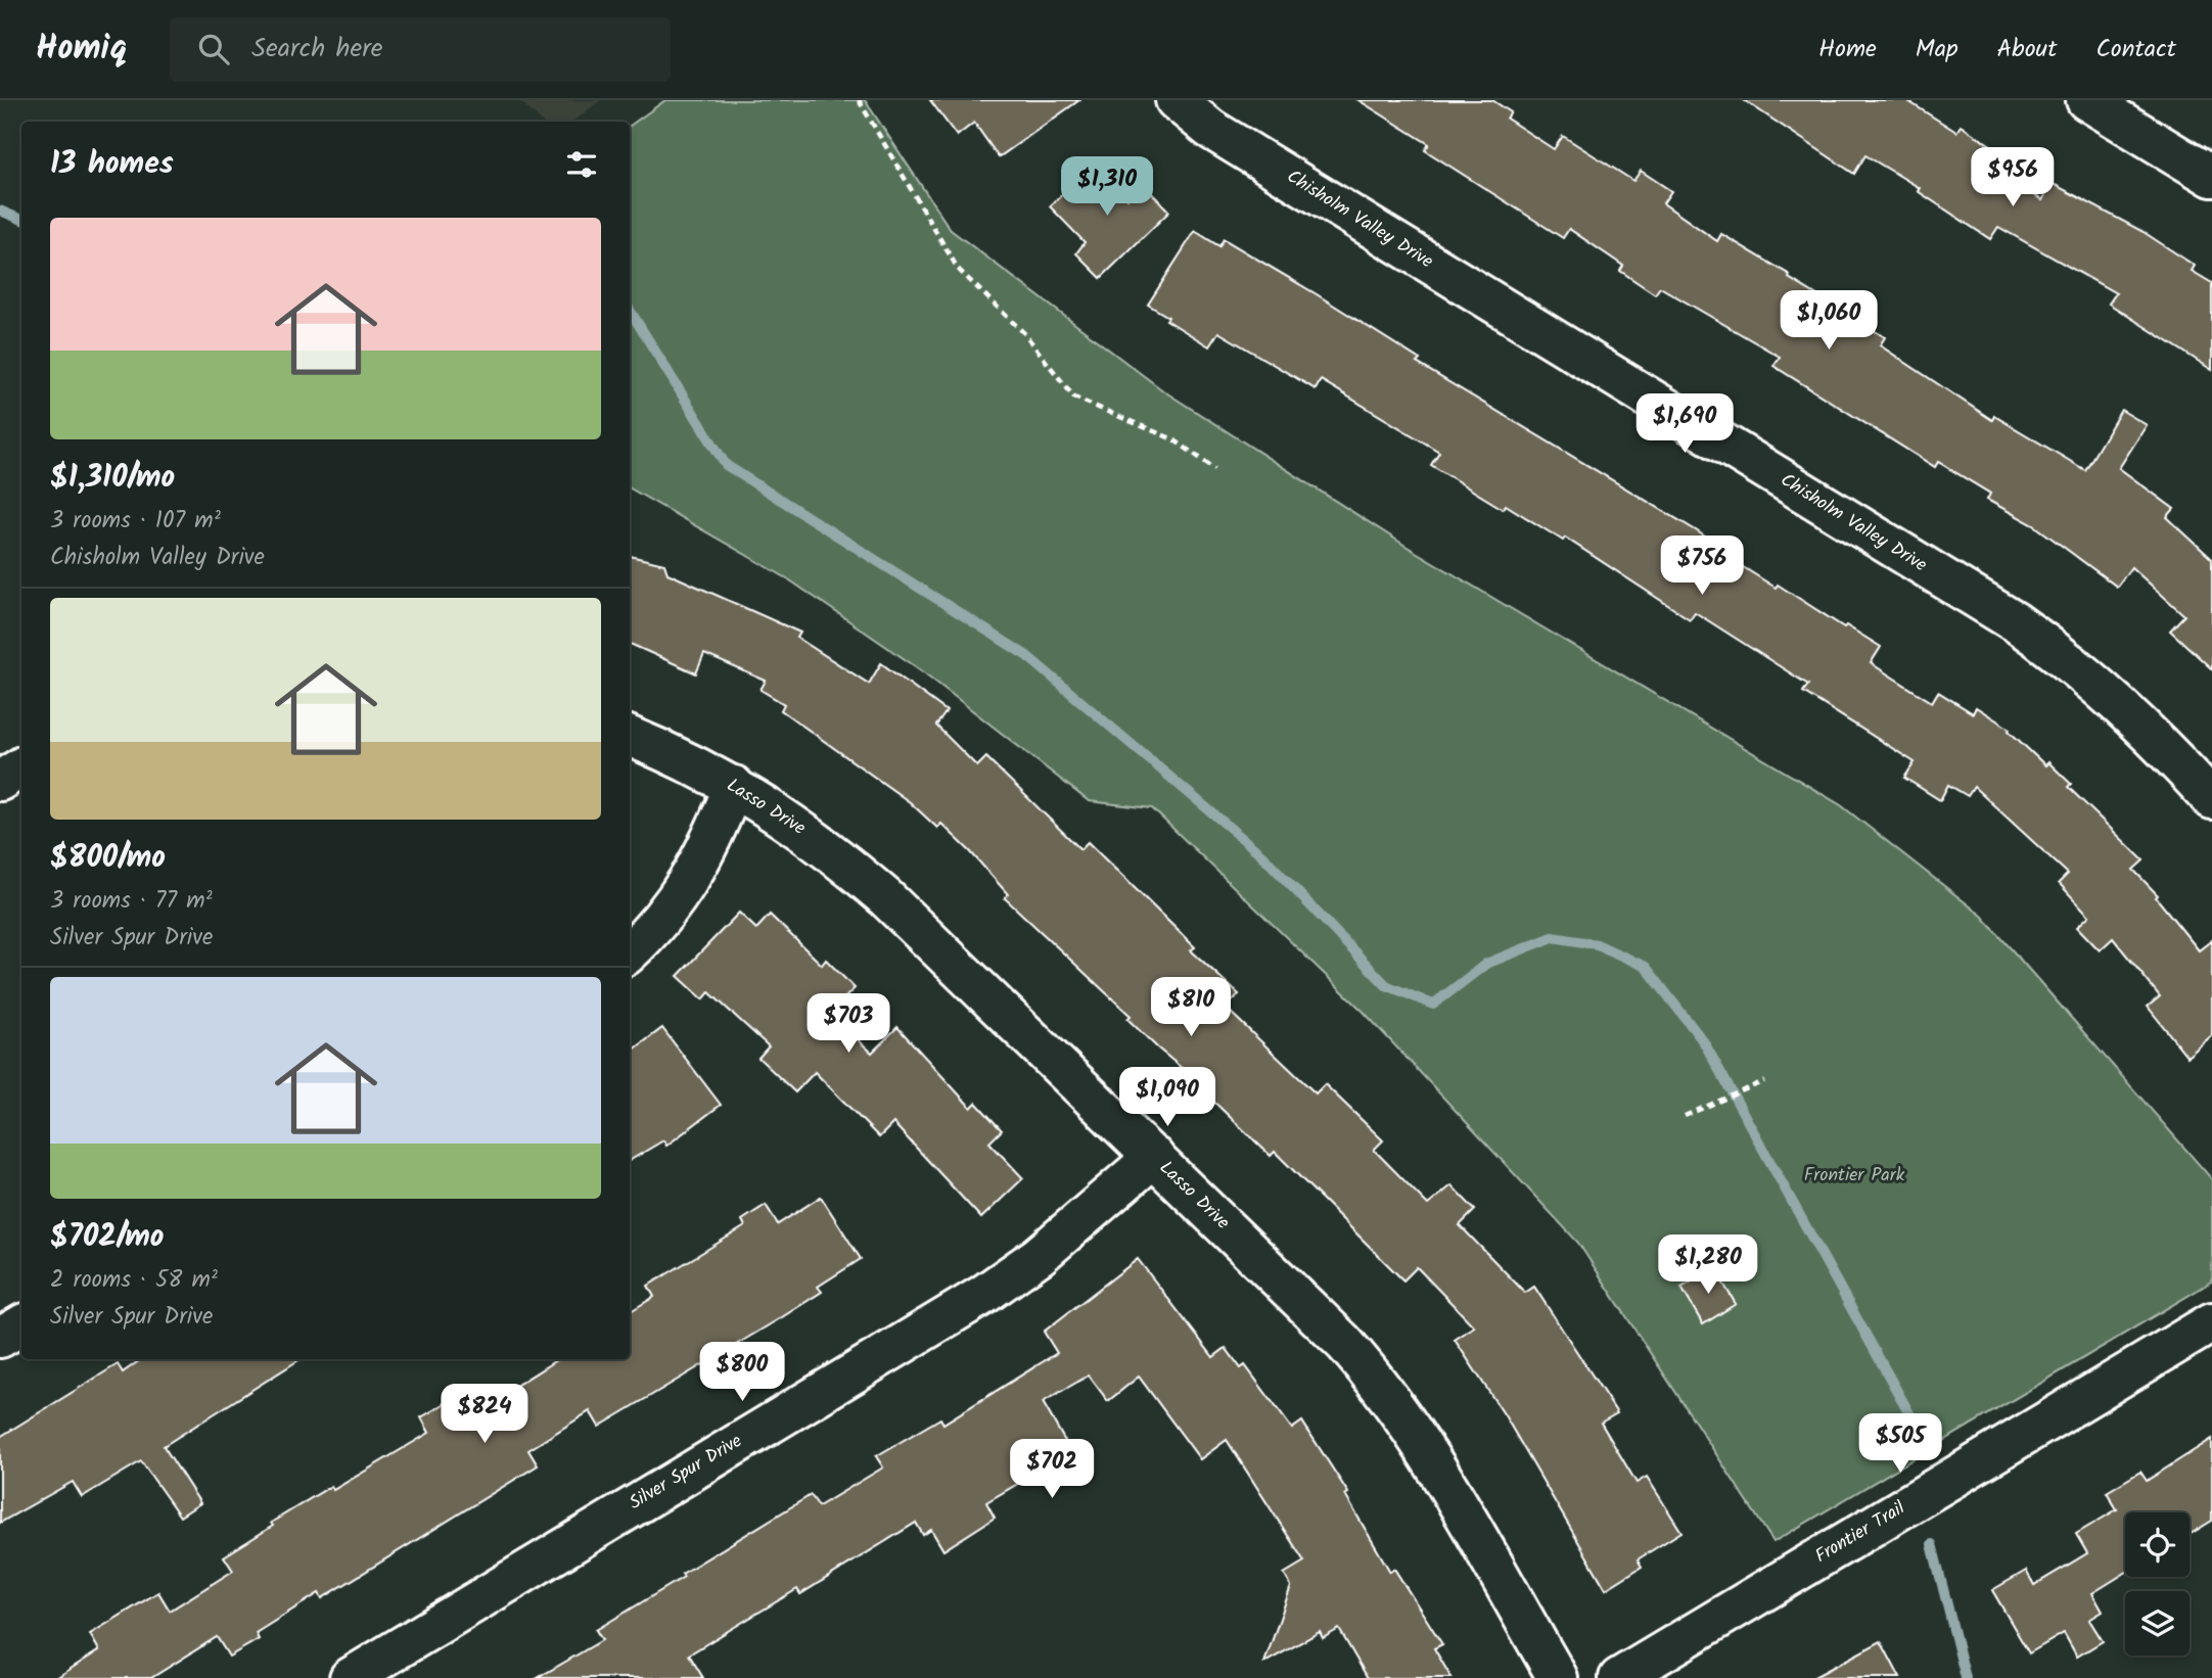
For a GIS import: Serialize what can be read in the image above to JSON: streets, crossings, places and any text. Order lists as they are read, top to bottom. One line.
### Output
{"streets":{"street":["Chisholm Valley Drive","Lasso Drive","Silver Spur Drive","Frontier Trail"]},"crossings":[["Lasso Drive","Silver Spur Drive"]],"parks":["Frontier Park"],"page":{"header":"Homiq","search":"Search here","nav":["Home","Map","About","Contact"],"heading":"13 homes","price":["$956","$1,310","$1,060","$1,690","$756","$810","$703","$1,090","$1,280","$800","$824","$505","$702"],"list":[{"name":"$1,310/mo","note":"3 rooms · 107 m² · Chisholm Valley Drive"},{"name":"$800/mo","note":"3 rooms · 77 m² · Silver Spur Drive"},{"name":"$702/mo","note":"2 rooms · 58 m² · Silver Spur Drive"}]}}
